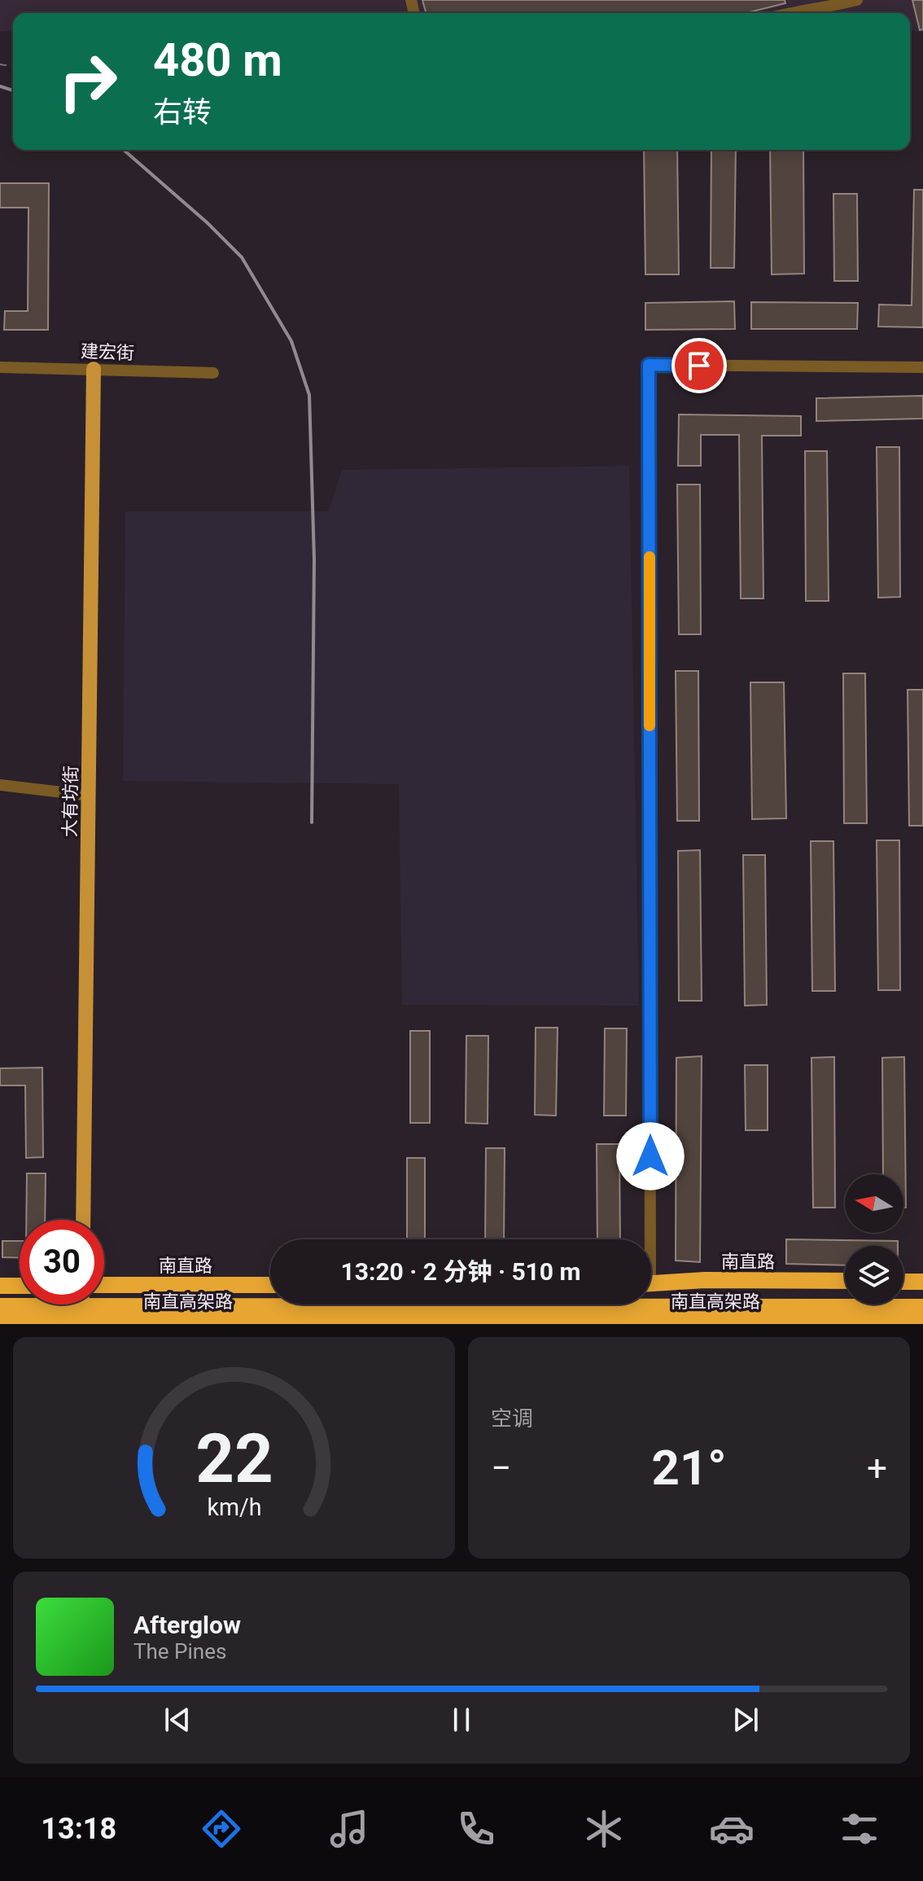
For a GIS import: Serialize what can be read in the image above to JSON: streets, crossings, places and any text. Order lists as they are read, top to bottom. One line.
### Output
{"streets":{"highway":["南直路","南直高架路"],"main road":["大有坊街"],"street":["建宏街"]},"crossings":[["建宏街","大有坊街"]],"north":"left","page":{"turn":["480 m","右转"],"limit":"30","trip":"13:20 · 2 分钟 · 510 m","tile":"空调","heat":["−","21°","+"],"song":["Afterglow","The Pines"],"tabs":"13:18","gauge":["22","km/h"]}}
